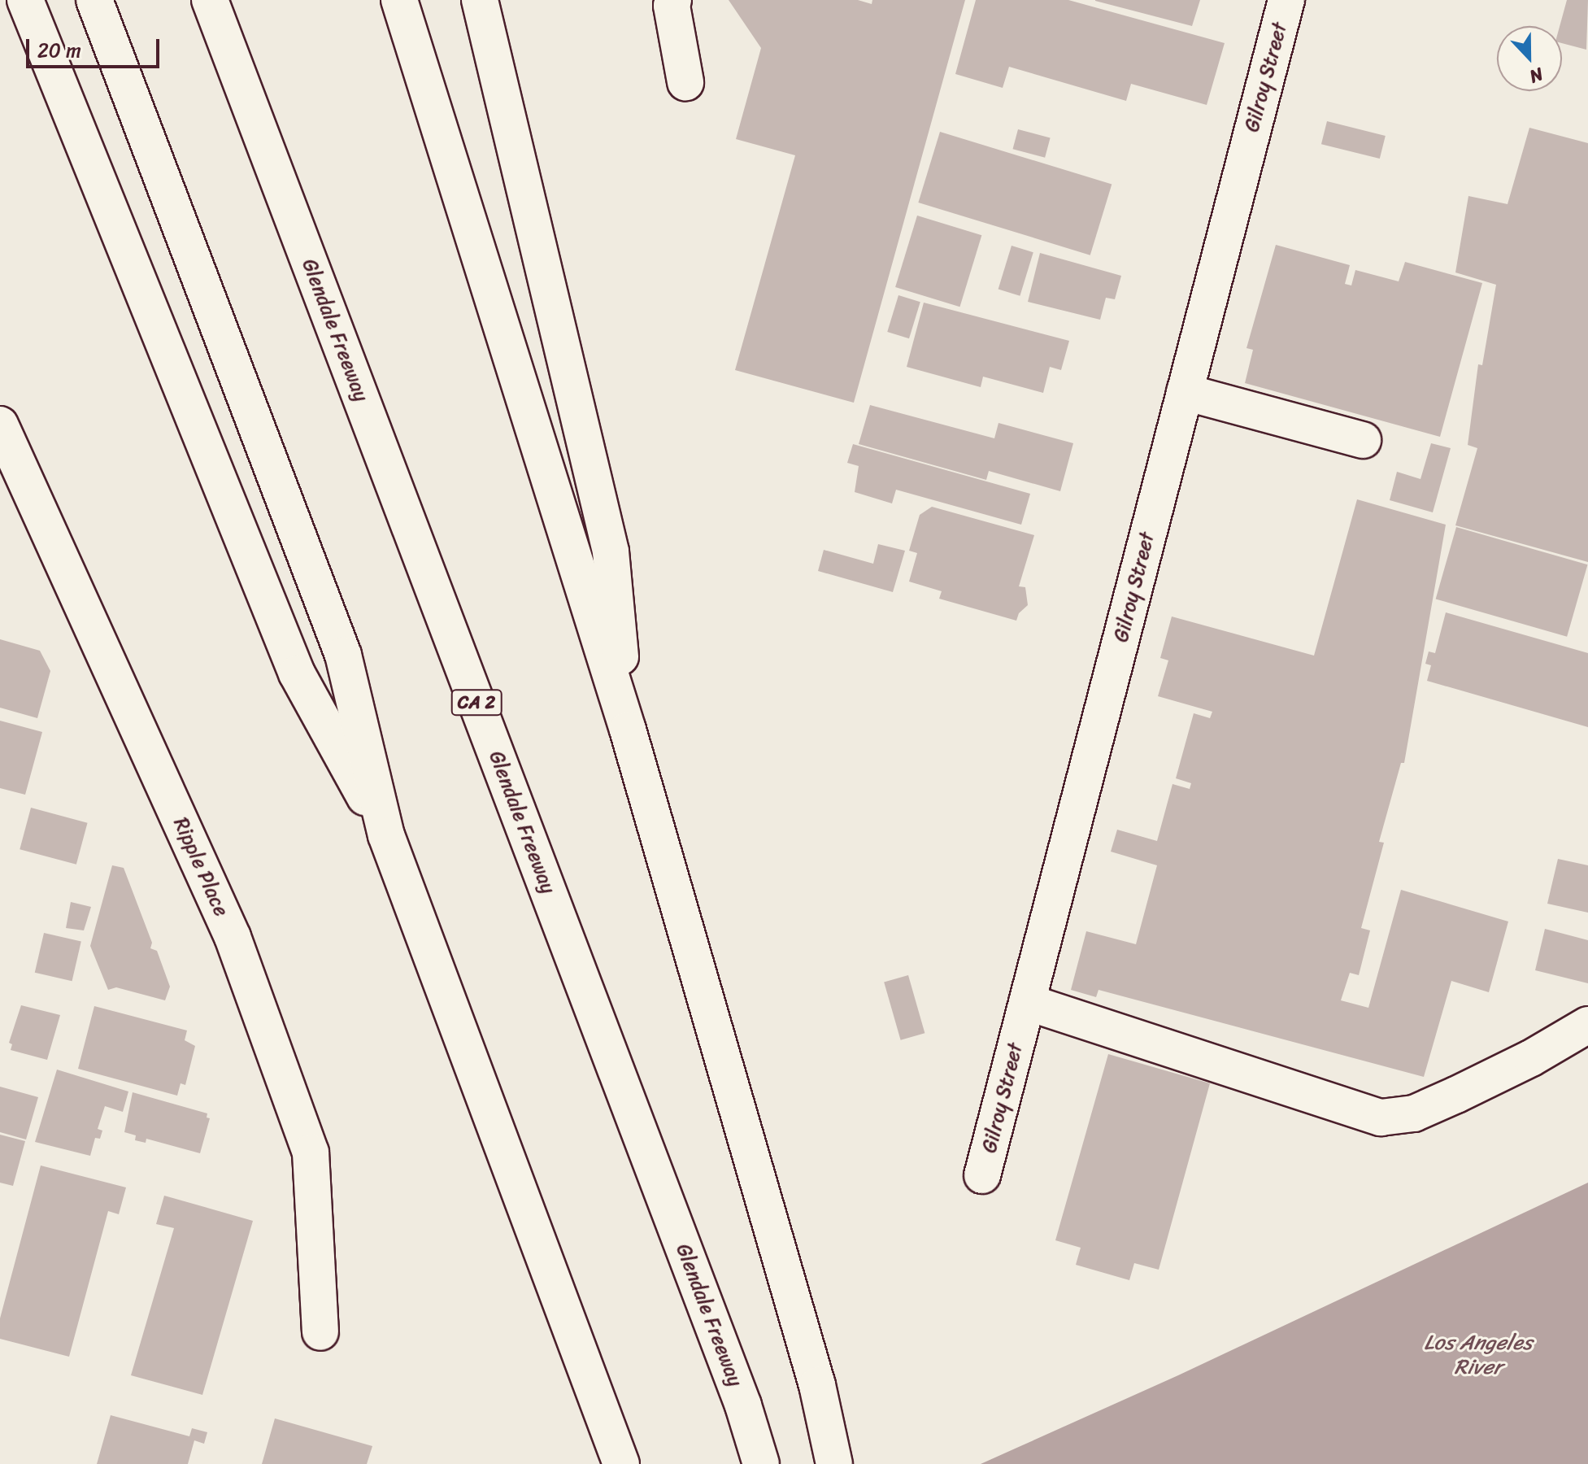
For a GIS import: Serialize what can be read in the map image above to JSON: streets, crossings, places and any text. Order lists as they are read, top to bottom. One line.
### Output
{"streets":{"main road":["Gilroy Street","Glendale Freeway","CA 2","Ripple Place"]},"water":["Los Angeles River"],"scale_bar":"20 m","north":"bottom"}
